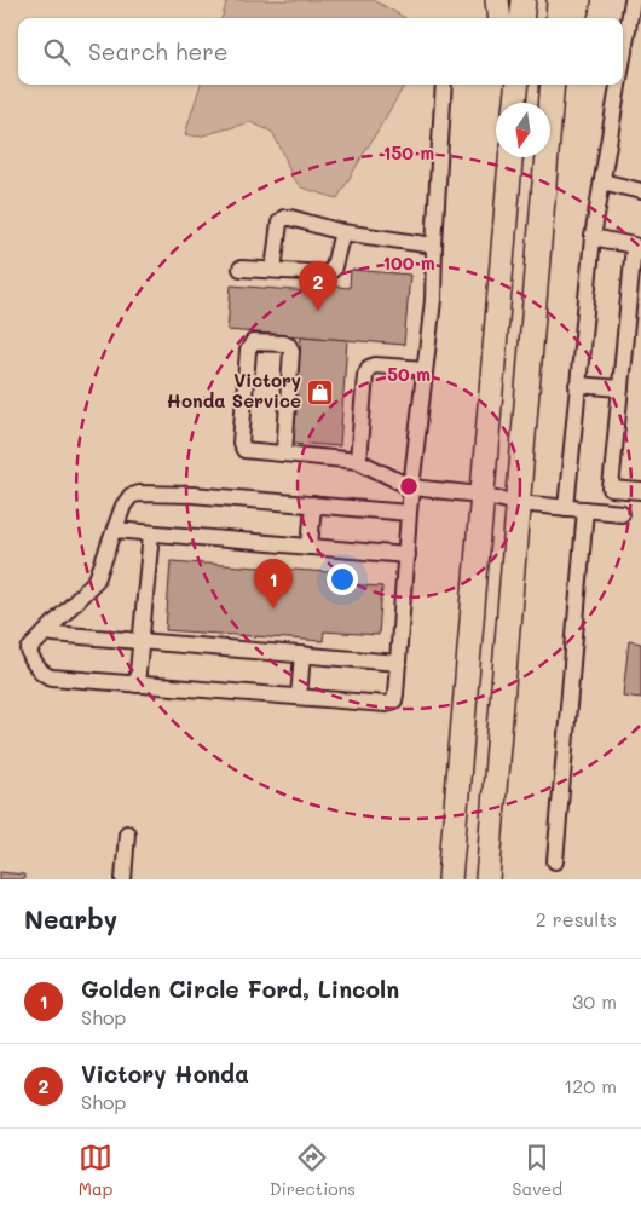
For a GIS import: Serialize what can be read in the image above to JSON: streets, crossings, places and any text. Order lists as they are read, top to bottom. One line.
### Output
{"places":{"shop":["Victory Honda Service"]},"north":"bottom","page":{"search":"Search here","pins":["2","1"],"heading":["Nearby","2 results"],"list":[{"mark":"1","name":"Golden Circle Ford, Lincoln","note":"Shop","value":"30 m"},{"mark":"2","name":"Victory Honda","note":"Shop","value":"120 m"}],"nav":["Map","Directions","Saved"]},"rings":["150 m","100 m","50 m"]}
